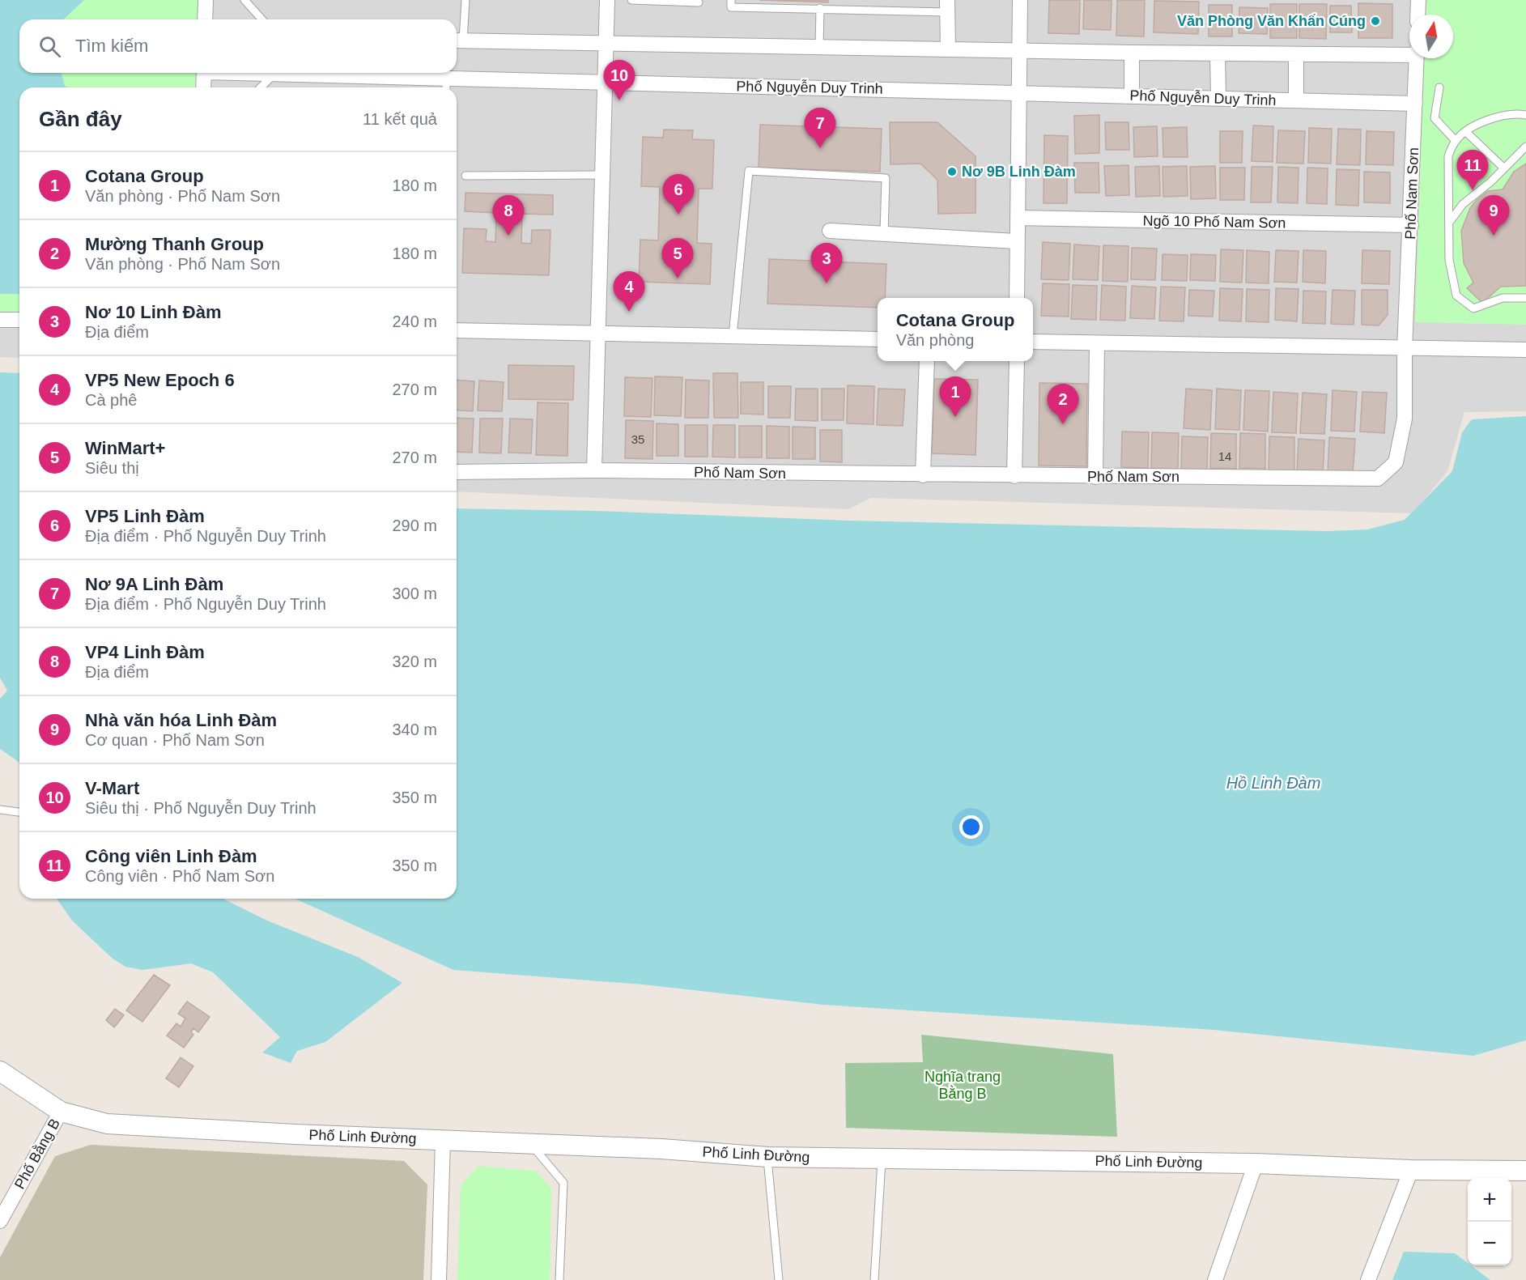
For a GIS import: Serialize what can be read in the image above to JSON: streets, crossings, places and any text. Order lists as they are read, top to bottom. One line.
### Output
{"streets":{"street":["Phố Nguyễn Duy Trinh","Phố Nam Sơn","Ngõ 10 Phố Nam Sơn","Phố Linh Đường","Phố Bằng B"]},"crossings":[["Phố Nguyễn Duy Trinh","Phố Nam Sơn"],["Phố Nam Sơn","Ngõ 10 Phố Nam Sơn"],["Phố Linh Đường","Phố Bằng B"]],"water":["Hồ Linh Đàm"],"parks":["Nghĩa trang Bằng B"],"places":["Văn Phòng Văn Khấn Cúng","Nơ 9B Linh Đàm"],"house_numbers":["35","14"],"north":"top","page":{"search":"Tìm kiếm","pins":["10","7","11","6","8","9","5","3","4","1","2"],"heading":["Gần đây","11 kết quả"],"list":[{"mark":"1","name":"Cotana Group","note":"Văn phòng · Phố Nam Sơn","value":"180 m"},{"mark":"2","name":"Mường Thanh Group","note":"Văn phòng · Phố Nam Sơn","value":"180 m"},{"mark":"3","name":"Nơ 10 Linh Đàm","note":"Địa điểm","value":"240 m"},{"mark":"4","name":"VP5 New Epoch 6","note":"Cà phê","value":"270 m"},{"mark":"5","name":"WinMart+","note":"Siêu thị","value":"270 m"},{"mark":"6","name":"VP5 Linh Đàm","note":"Địa điểm · Phố Nguyễn Duy Trinh","value":"290 m"},{"mark":"7","name":"Nơ 9A Linh Đàm","note":"Địa điểm · Phố Nguyễn Duy Trinh","value":"300 m"},{"mark":"8","name":"VP4 Linh Đàm","note":"Địa điểm","value":"320 m"},{"mark":"9","name":"Nhà văn hóa Linh Đàm","note":"Cơ quan · Phố Nam Sơn","value":"340 m"},{"mark":"10","name":"V-Mart","note":"Siêu thị · Phố Nguyễn Duy Trinh","value":"350 m"},{"mark":"11","name":"Công viên Linh Đàm","note":"Công viên · Phố Nam Sơn","value":"350 m"}],"popup":["Cotana Group","Văn phòng"],"map_buttons":["+","−"]}}
